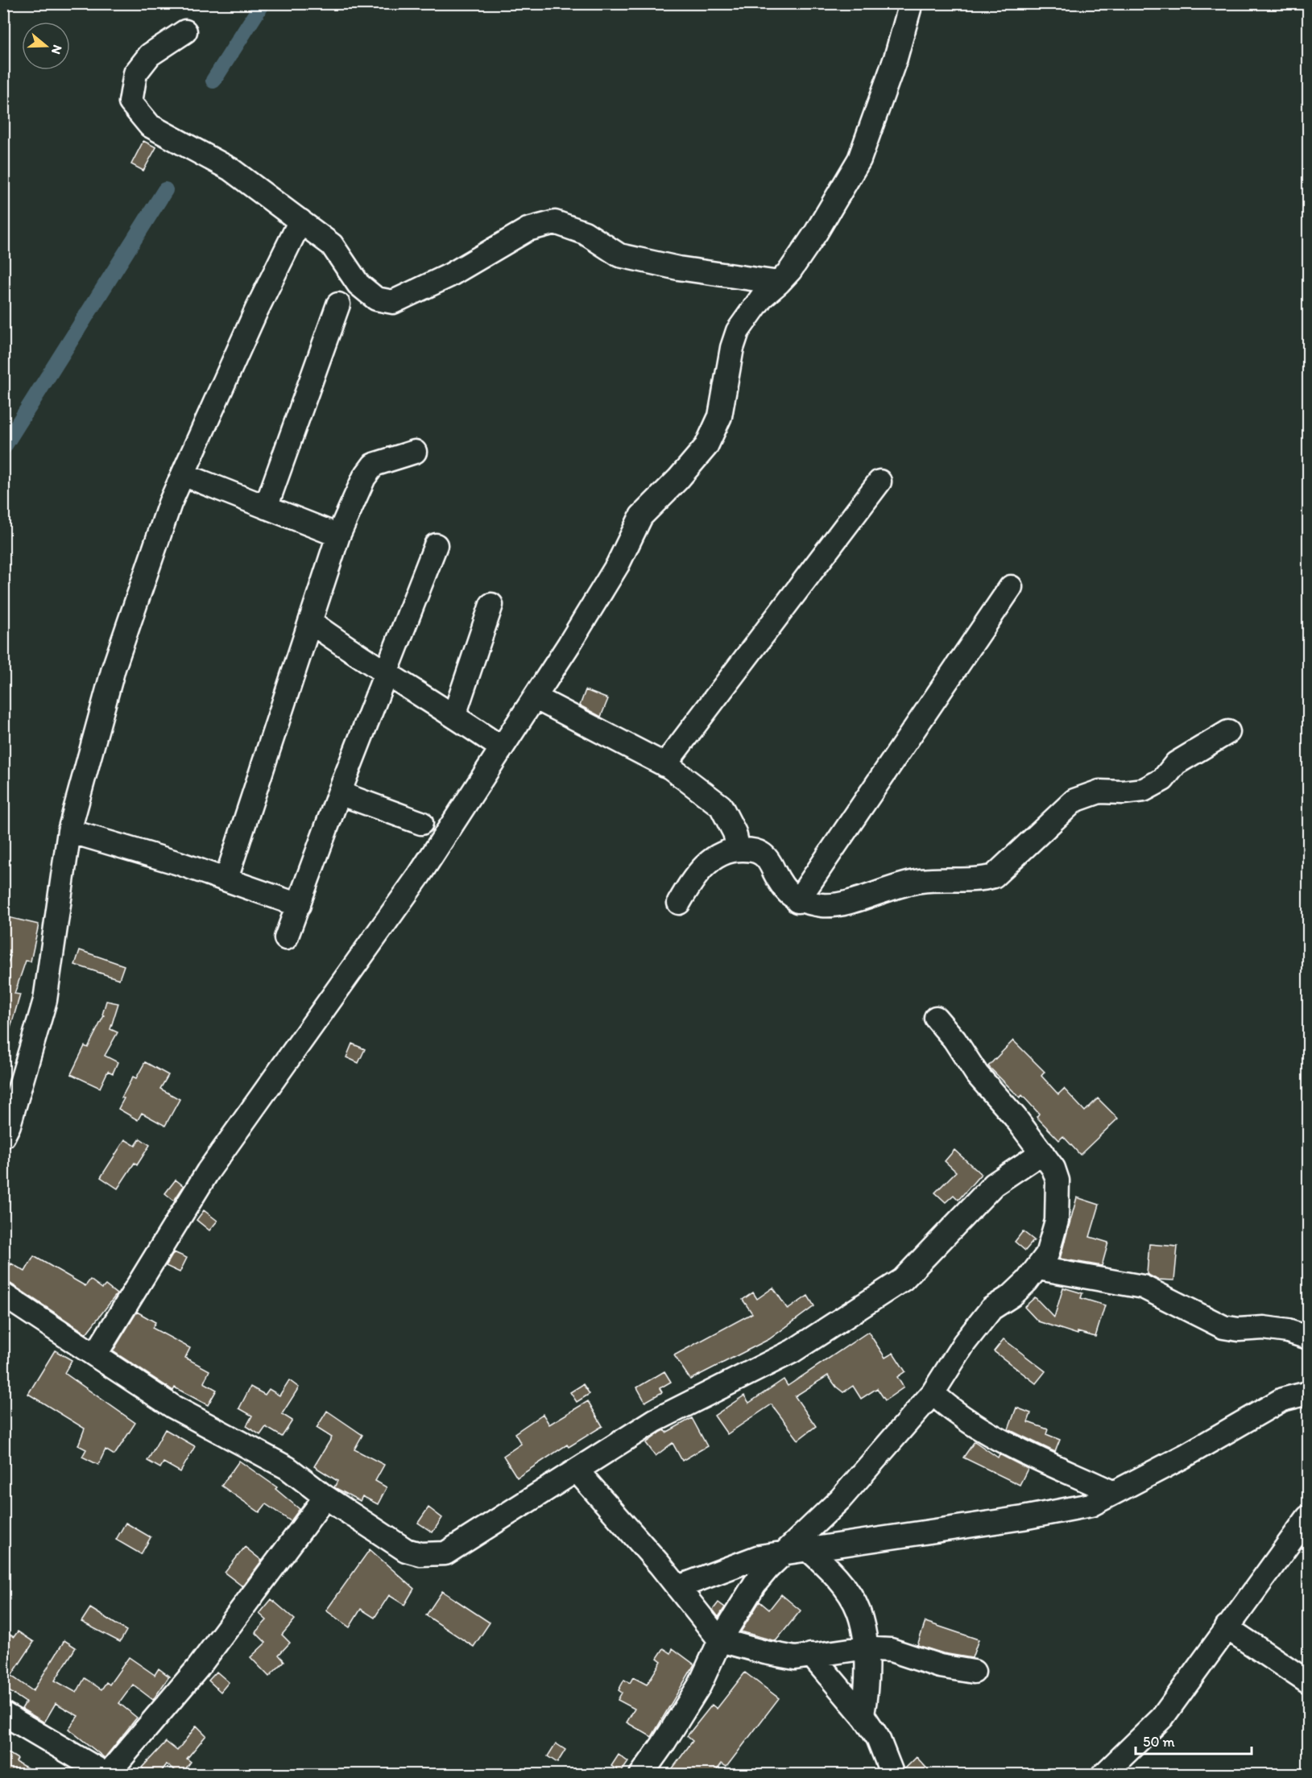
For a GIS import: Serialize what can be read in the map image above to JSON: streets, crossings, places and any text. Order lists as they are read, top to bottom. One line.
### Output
{"scale_bar":"50 m","north":"right"}
